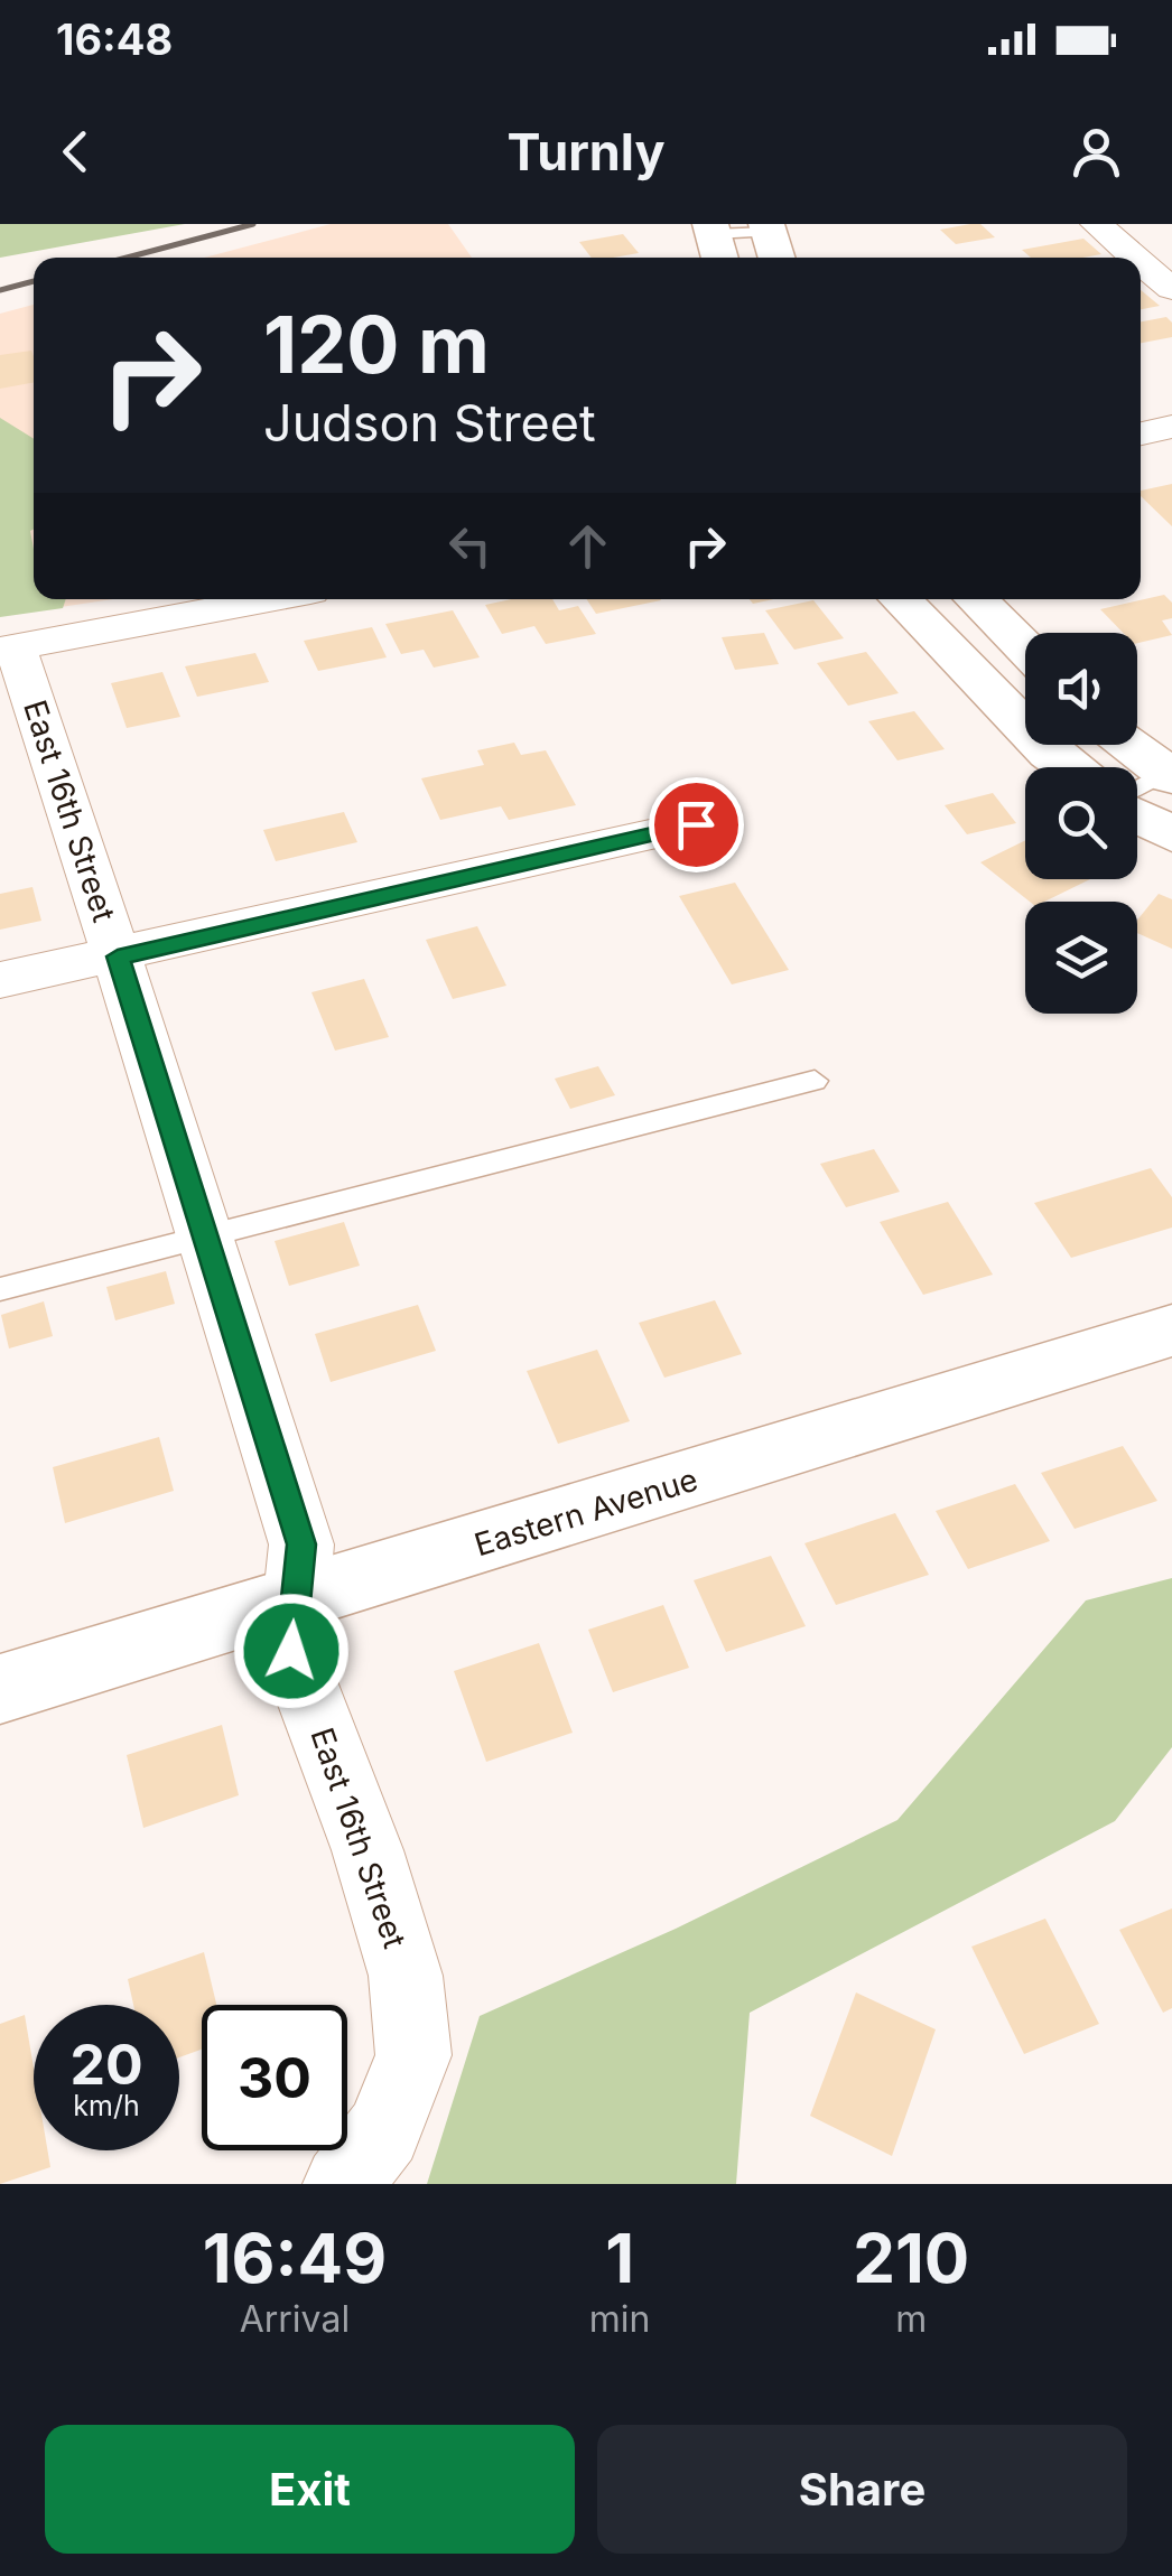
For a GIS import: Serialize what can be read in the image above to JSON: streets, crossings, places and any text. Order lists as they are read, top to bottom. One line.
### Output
{"streets":{"street":["East 16th Street","Eastern Avenue"]},"crossings":[["East 16th Street","Eastern Avenue"]],"page":{"status":"16:48","header":"Turnly","turn":["120 m","Judson Street"],"speed":"20 km/h","limit":"30","eta":["16:49","Arrival","1","min","210","m"],"buttons":["Exit","Share"]}}
